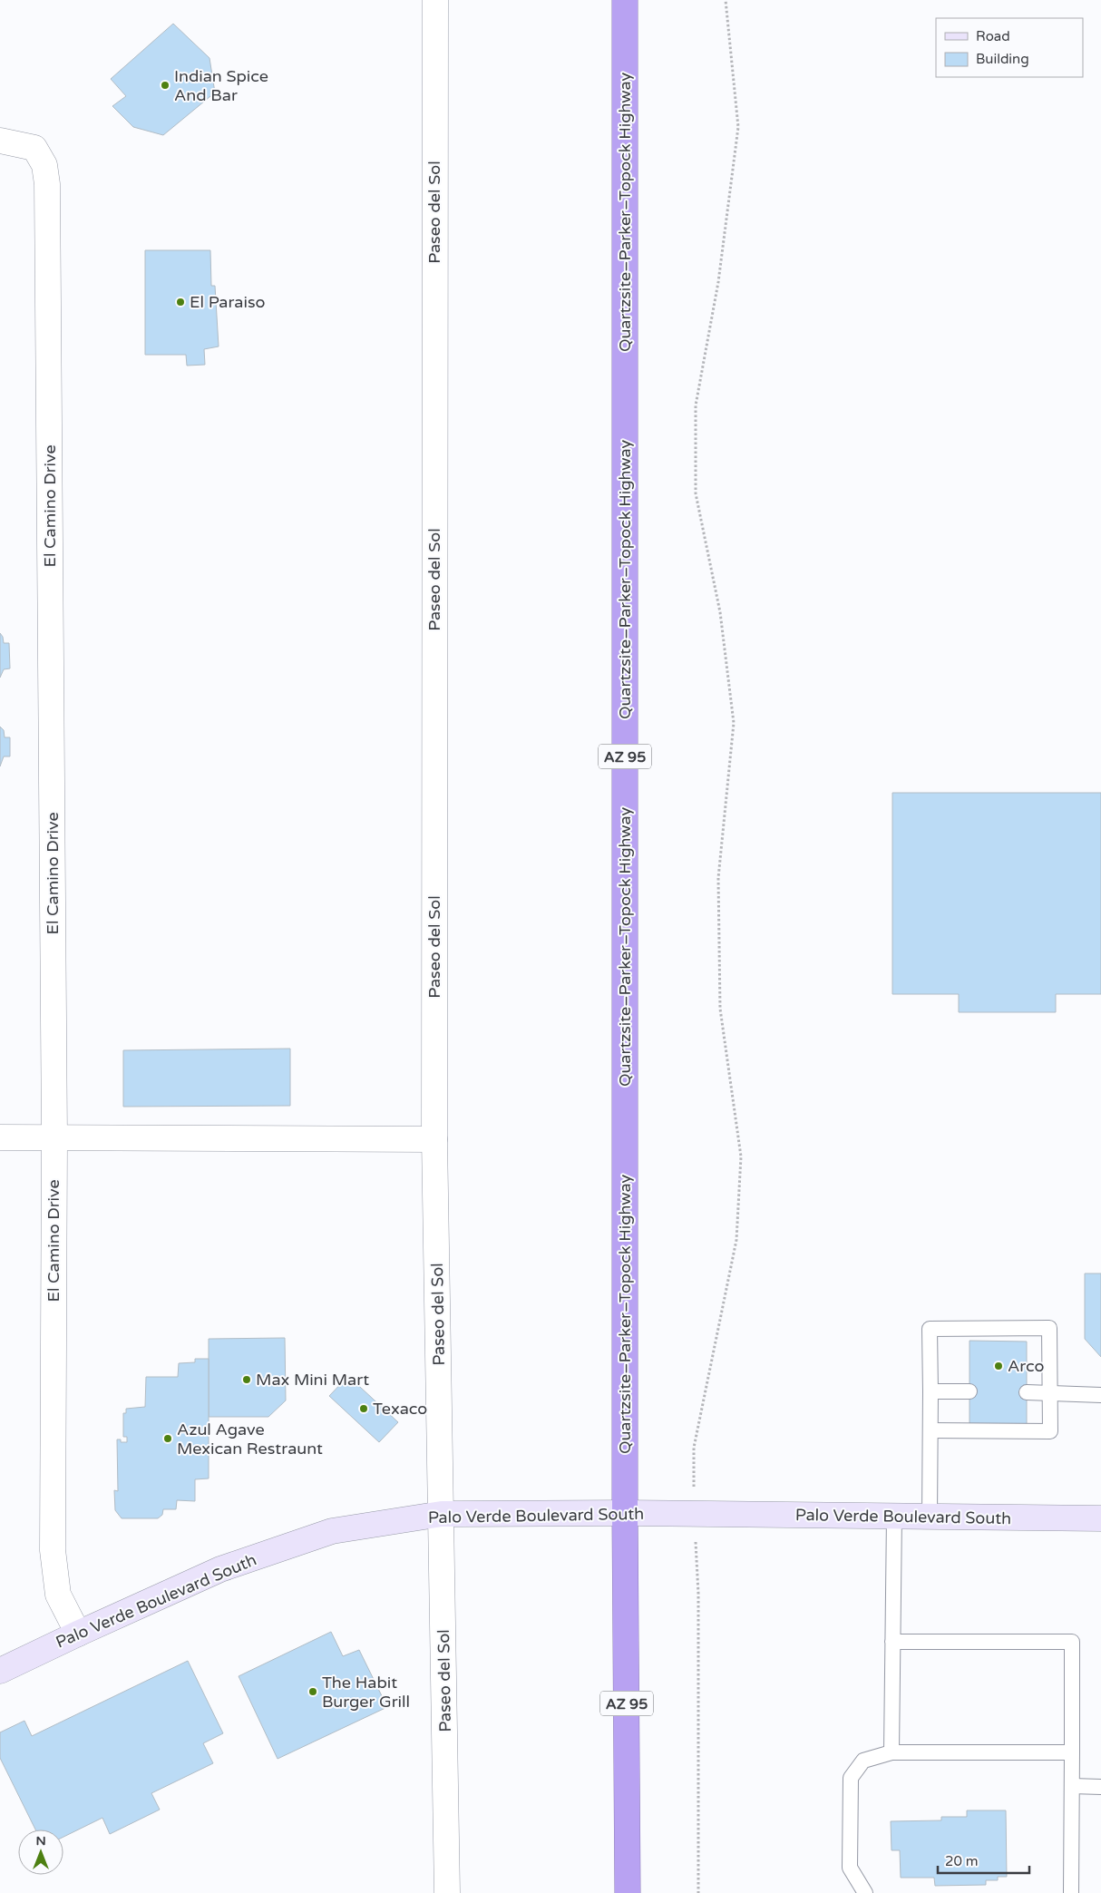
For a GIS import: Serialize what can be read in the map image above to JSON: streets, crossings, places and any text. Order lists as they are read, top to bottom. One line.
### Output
{"streets":{"highway":["Quartzsite–Parker–Topock Highway","AZ 95"],"street":["Paseo del Sol","El Camino Drive","Palo Verde Boulevard South"]},"crossings":[["Paseo del Sol","Palo Verde Boulevard South"],["Quartzsite–Parker–Topock Highway","Palo Verde Boulevard South"],["El Camino Drive","Palo Verde Boulevard South"]],"places":["Indian Spice And Bar","El Paraiso","Arco","Max Mini Mart","Texaco","Azul Agave Mexican Restraunt","The Habit Burger Grill"],"legend":["Road","Building"],"scale_bar":"20 m","north":"top"}
